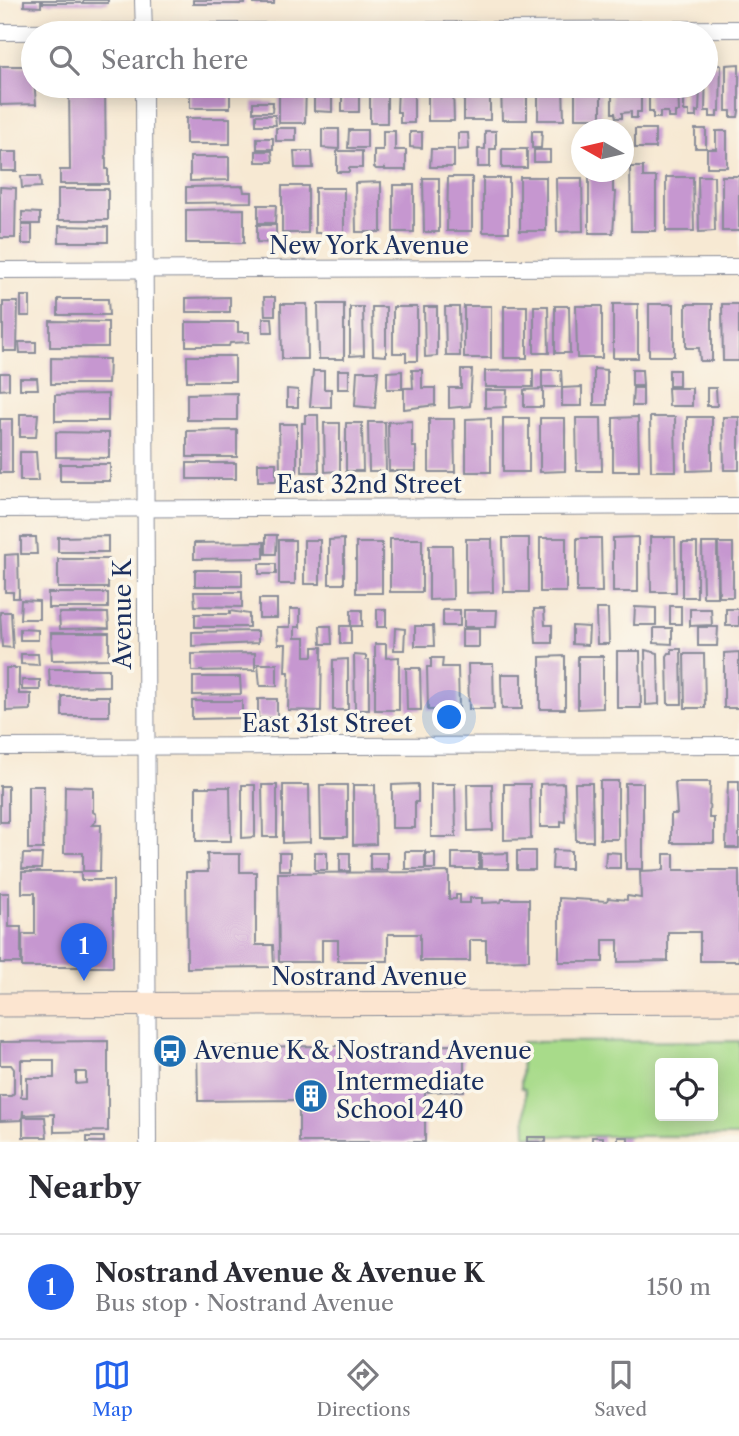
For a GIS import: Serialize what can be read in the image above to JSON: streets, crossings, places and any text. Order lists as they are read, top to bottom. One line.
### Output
{"streets":{"main road":["Nostrand Avenue"],"street":["New York Avenue","East 32nd Street","Avenue K","East 31st Street"]},"crossings":[["New York Avenue","Avenue K"],["East 32nd Street","Avenue K"],["Avenue K","East 31st Street"],["Avenue K","Nostrand Avenue"]],"places":{"bus stop":["Avenue K & Nostrand Avenue"],"building":["Intermediate School 240"]},"north":"left","page":{"search":"Search here","pins":"1","heading":"Nearby","list":[{"mark":"1","name":"Nostrand Avenue & Avenue K","note":"Bus stop · Nostrand Avenue","value":"150 m"}],"nav":["Map","Directions","Saved"]}}
